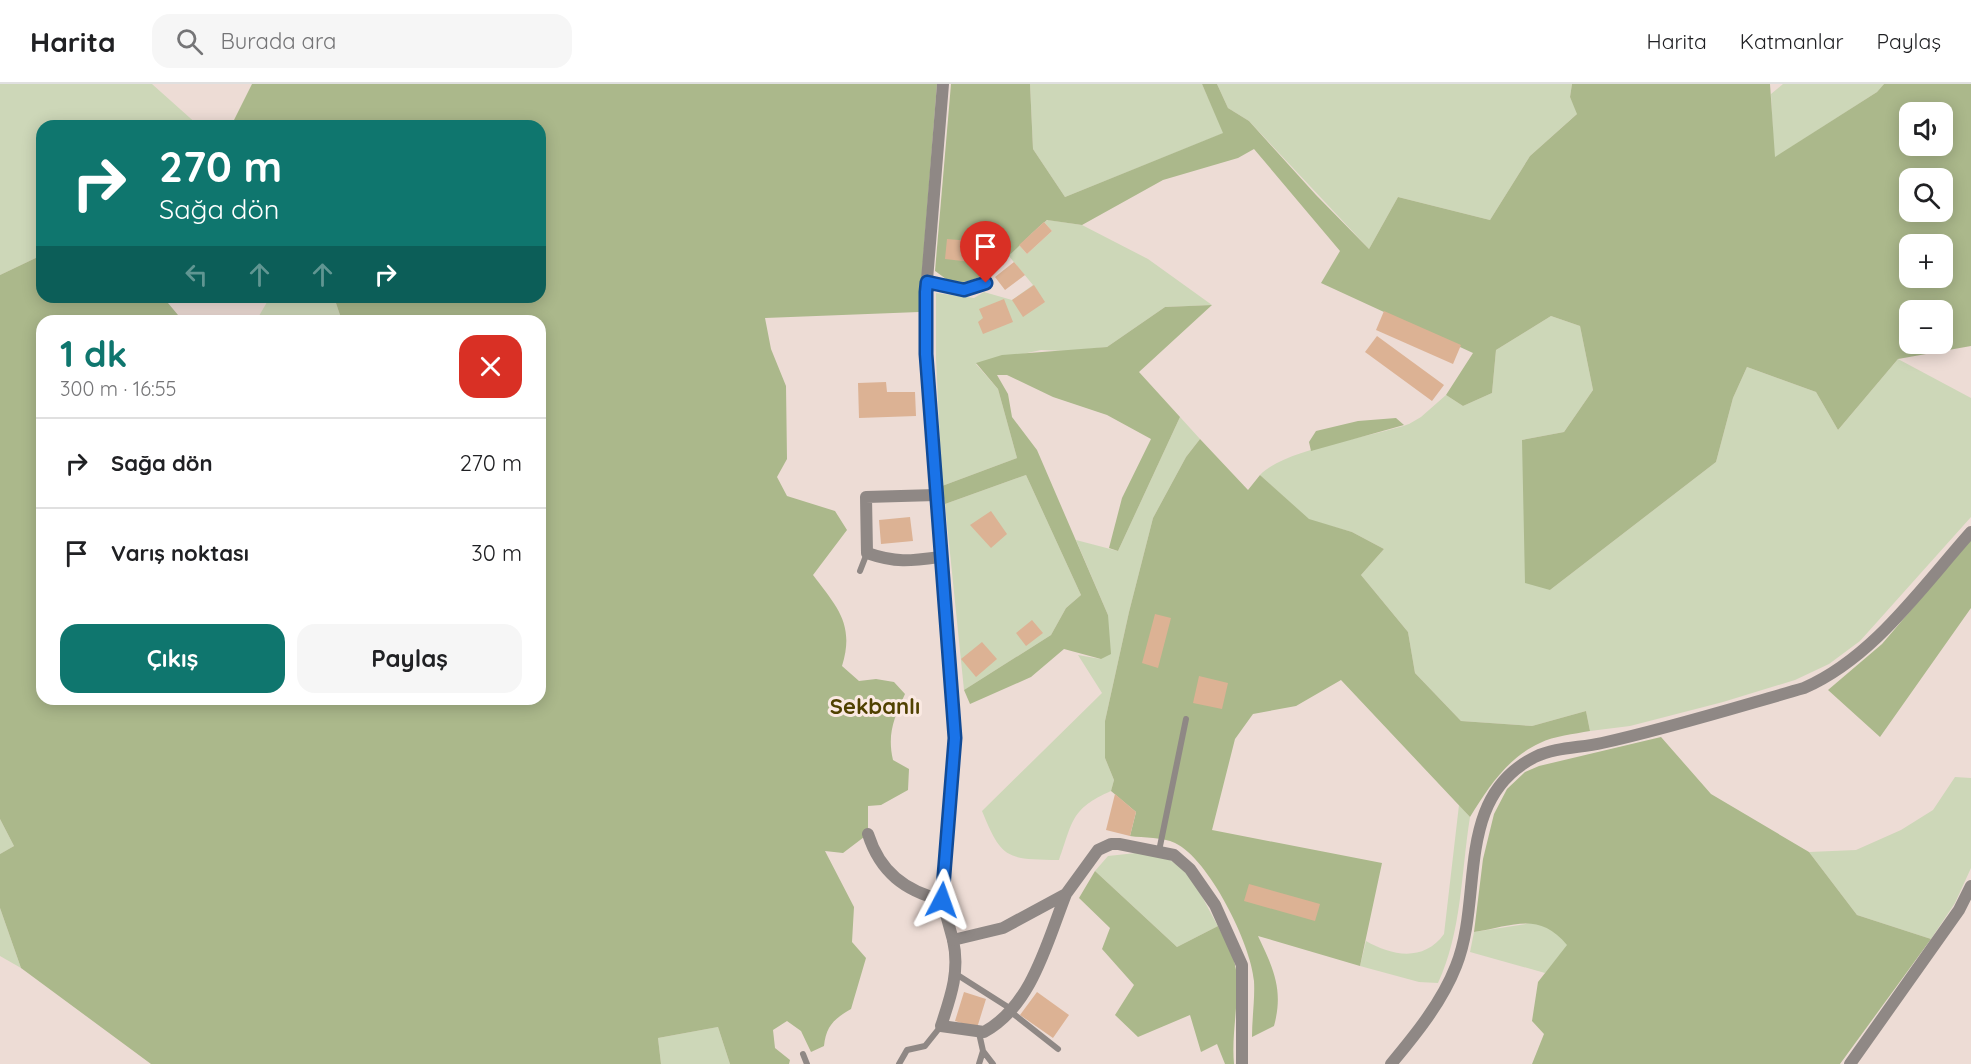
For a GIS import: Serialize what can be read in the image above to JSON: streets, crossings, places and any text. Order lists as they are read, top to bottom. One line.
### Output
{"districts":["Sekbanlı"],"page":{"header":"Harita","search":"Burada ara","nav":["Harita","Katmanlar","Paylaş"],"map_buttons":["+","−"],"turn":["270 m","Sağa dön"],"heading":["1 dk","300 m · 16:55"],"list":[{"name":"Sağa dön","value":"270 m"},{"name":"Varış noktası","value":"30 m"}],"buttons":["Çıkış","Paylaş"]}}
